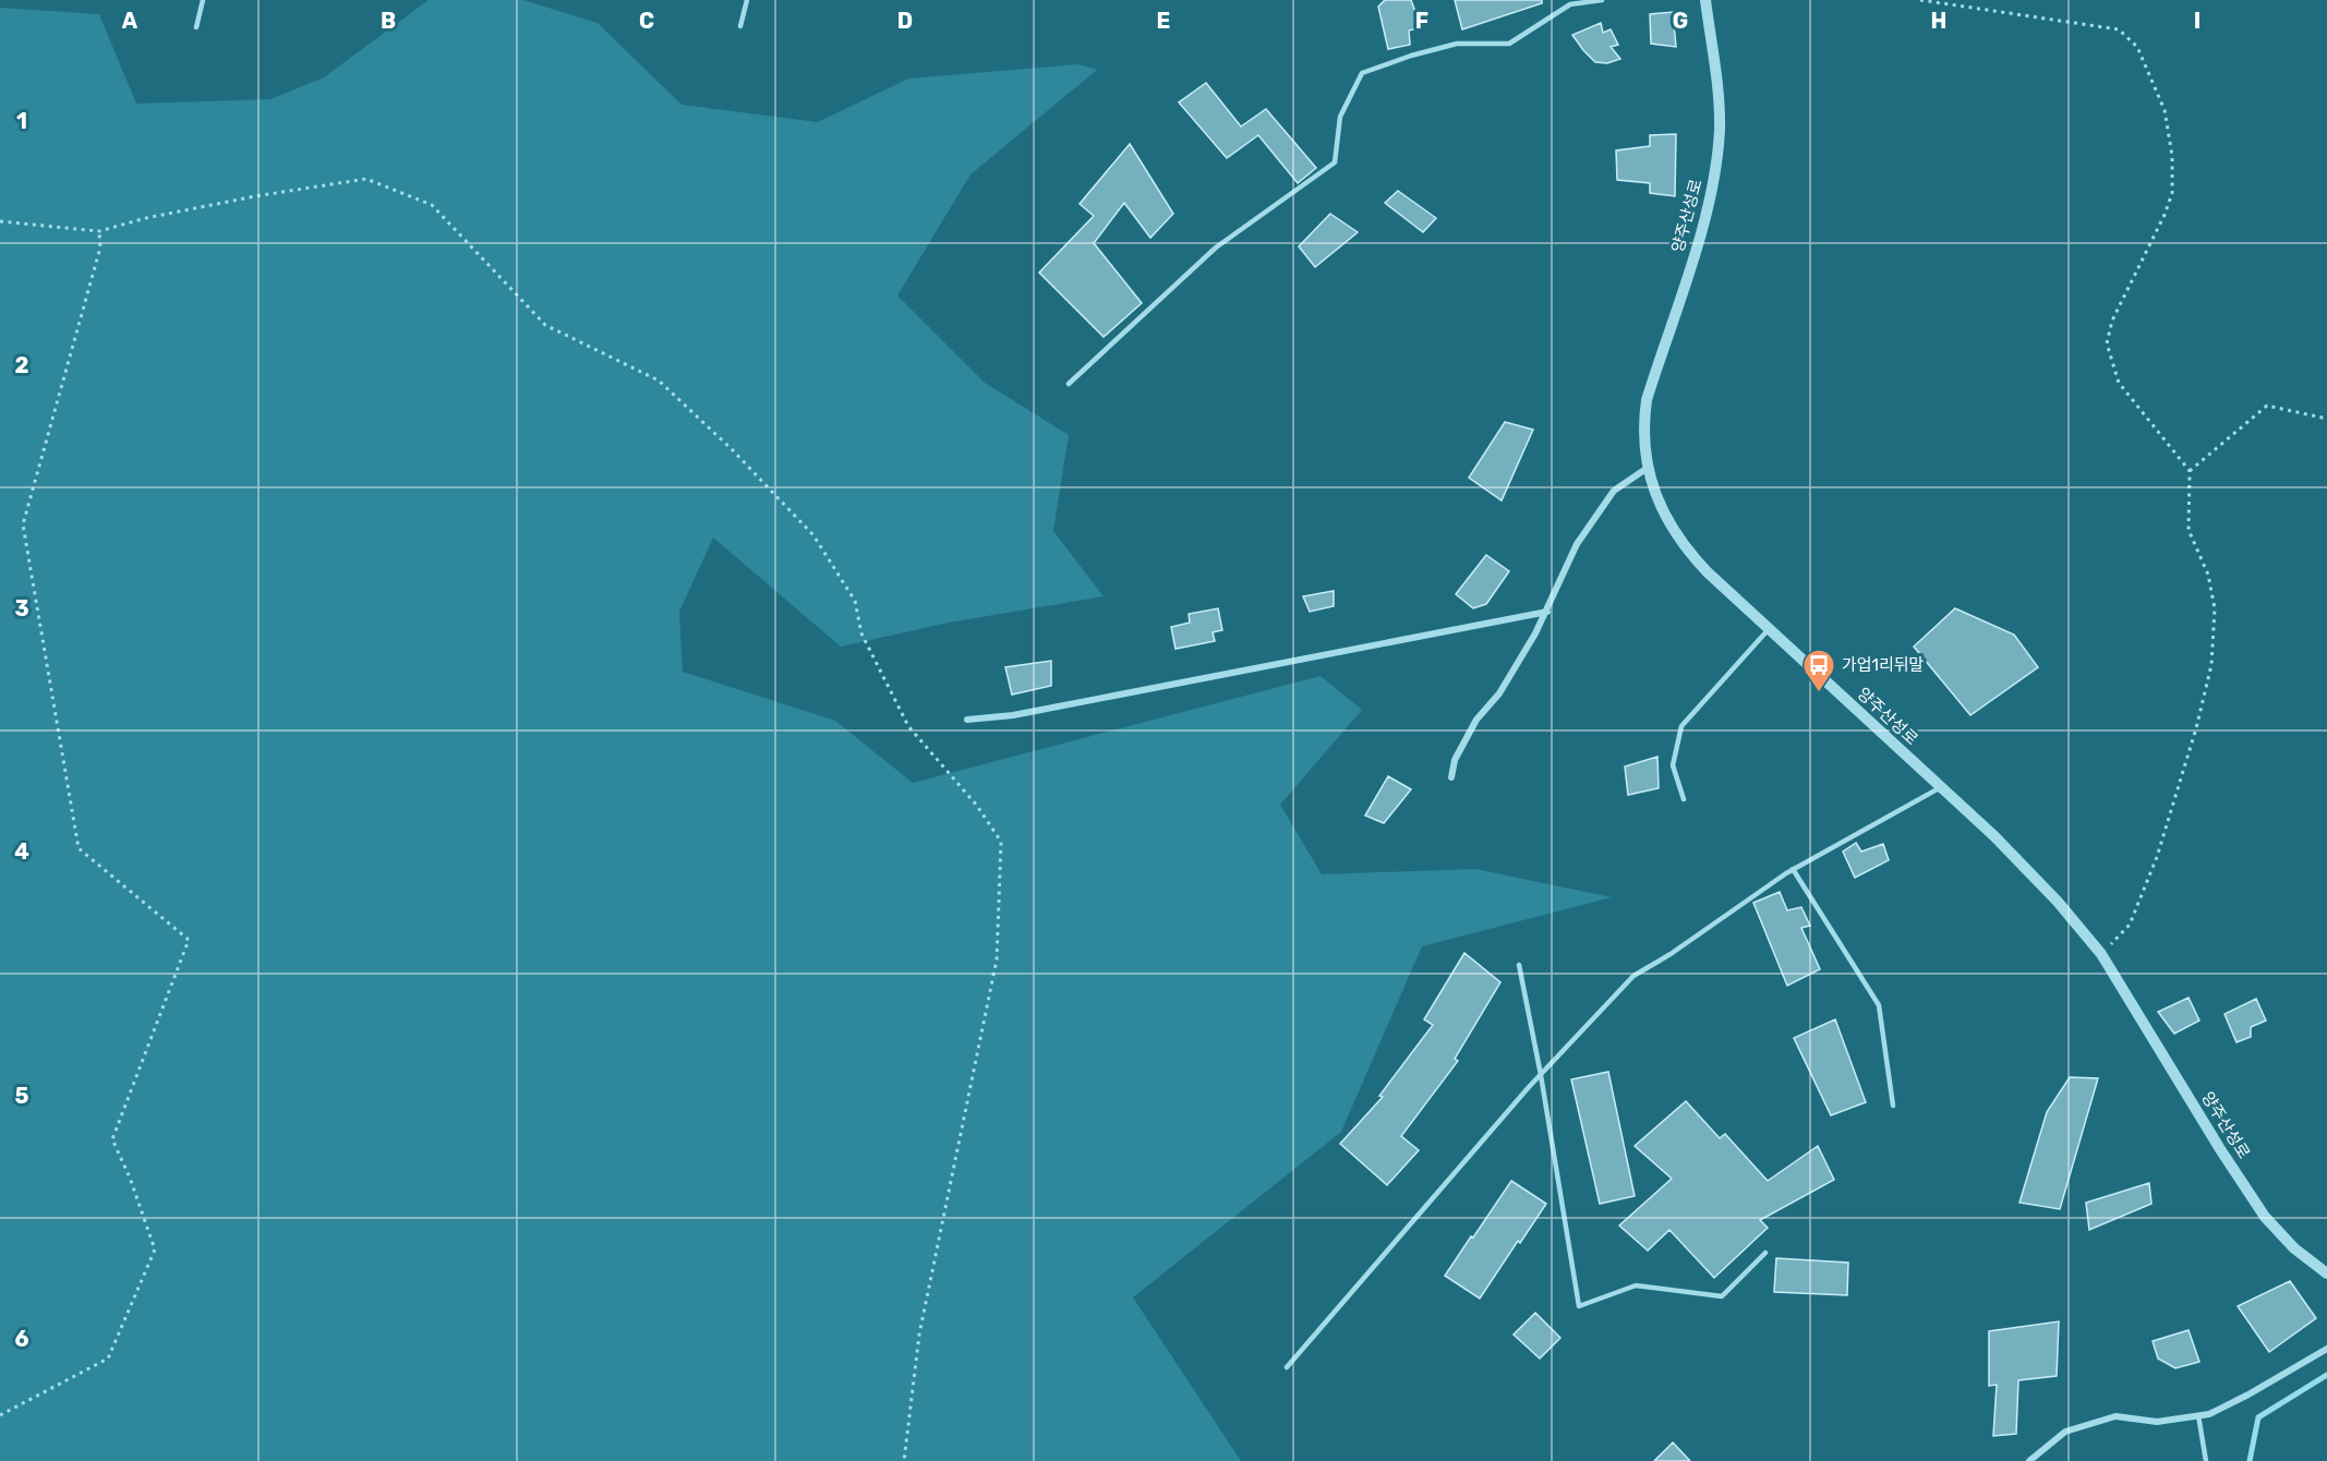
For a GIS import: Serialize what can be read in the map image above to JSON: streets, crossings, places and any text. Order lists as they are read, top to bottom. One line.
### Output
{"streets":{"street":["양주산성로"]},"places":{"bus stop":["가업1리뒤말"]},"grid":{"columns":["A","B","C","D","E","F","G","H","I"],"rows":["1","2","3","4","5","6"]}}
